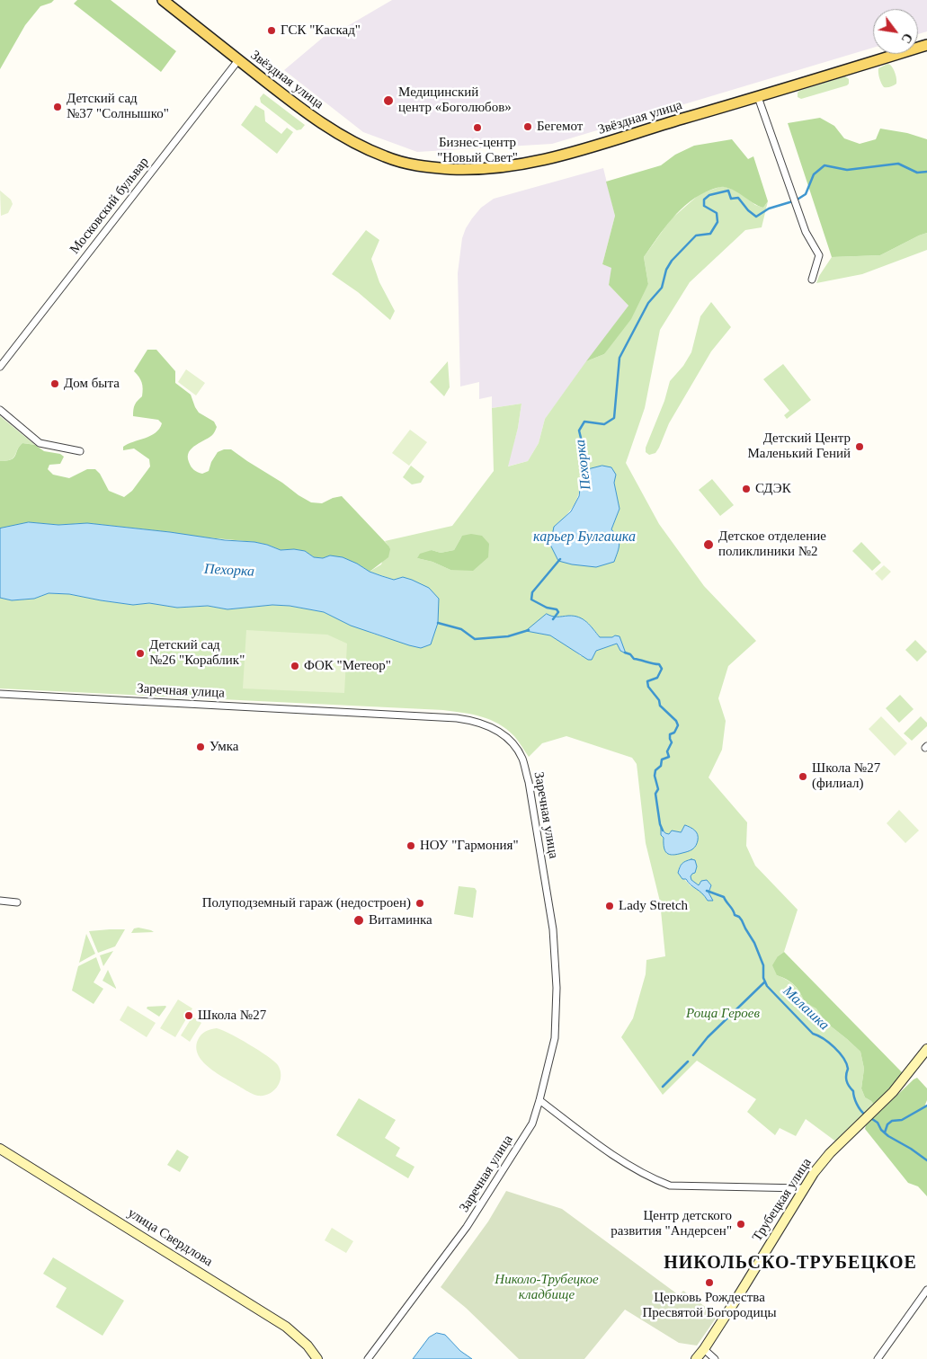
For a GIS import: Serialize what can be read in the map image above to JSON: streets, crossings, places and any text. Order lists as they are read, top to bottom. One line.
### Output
{"streets":{"main road":["Звёздная улица","Трубецкая улица","улица Свердлова"],"street":["Московский бульвар","Заречная улица"]},"crossings":[["Звёздная улица","Московский бульвар"]],"districts":["НИКОЛЬСКО-ТРУБЕЦКОЕ"],"water":["Пехорка","карьер Булгашка","Малашка"],"parks":["Роща Героев","Николо-Трубецкое кладбище"],"places":["ГСК \"Каскад\"","Медицинский центр «Боголюбов»","Детский сад №37 \"Солнышко\"","Бегемот","Бизнес-центр \"Новый Свет\"","Дом быта","Детский Центр Маленький Гений","СДЭК","Детское отделение поликлиники №2","Детский сад №26 \"Кораблик\"","ФОК \"Метеор\"","Умка","Школа №27 (филиал)","НОУ \"Гармония\"","Полуподземный гараж (недостроен)","Lady Stretch","Витаминка","Школа №27","Центр детского развития \"Андерсен\"","Церковь Рождества Пресвятой Богородицы"],"north":"bottom right"}
